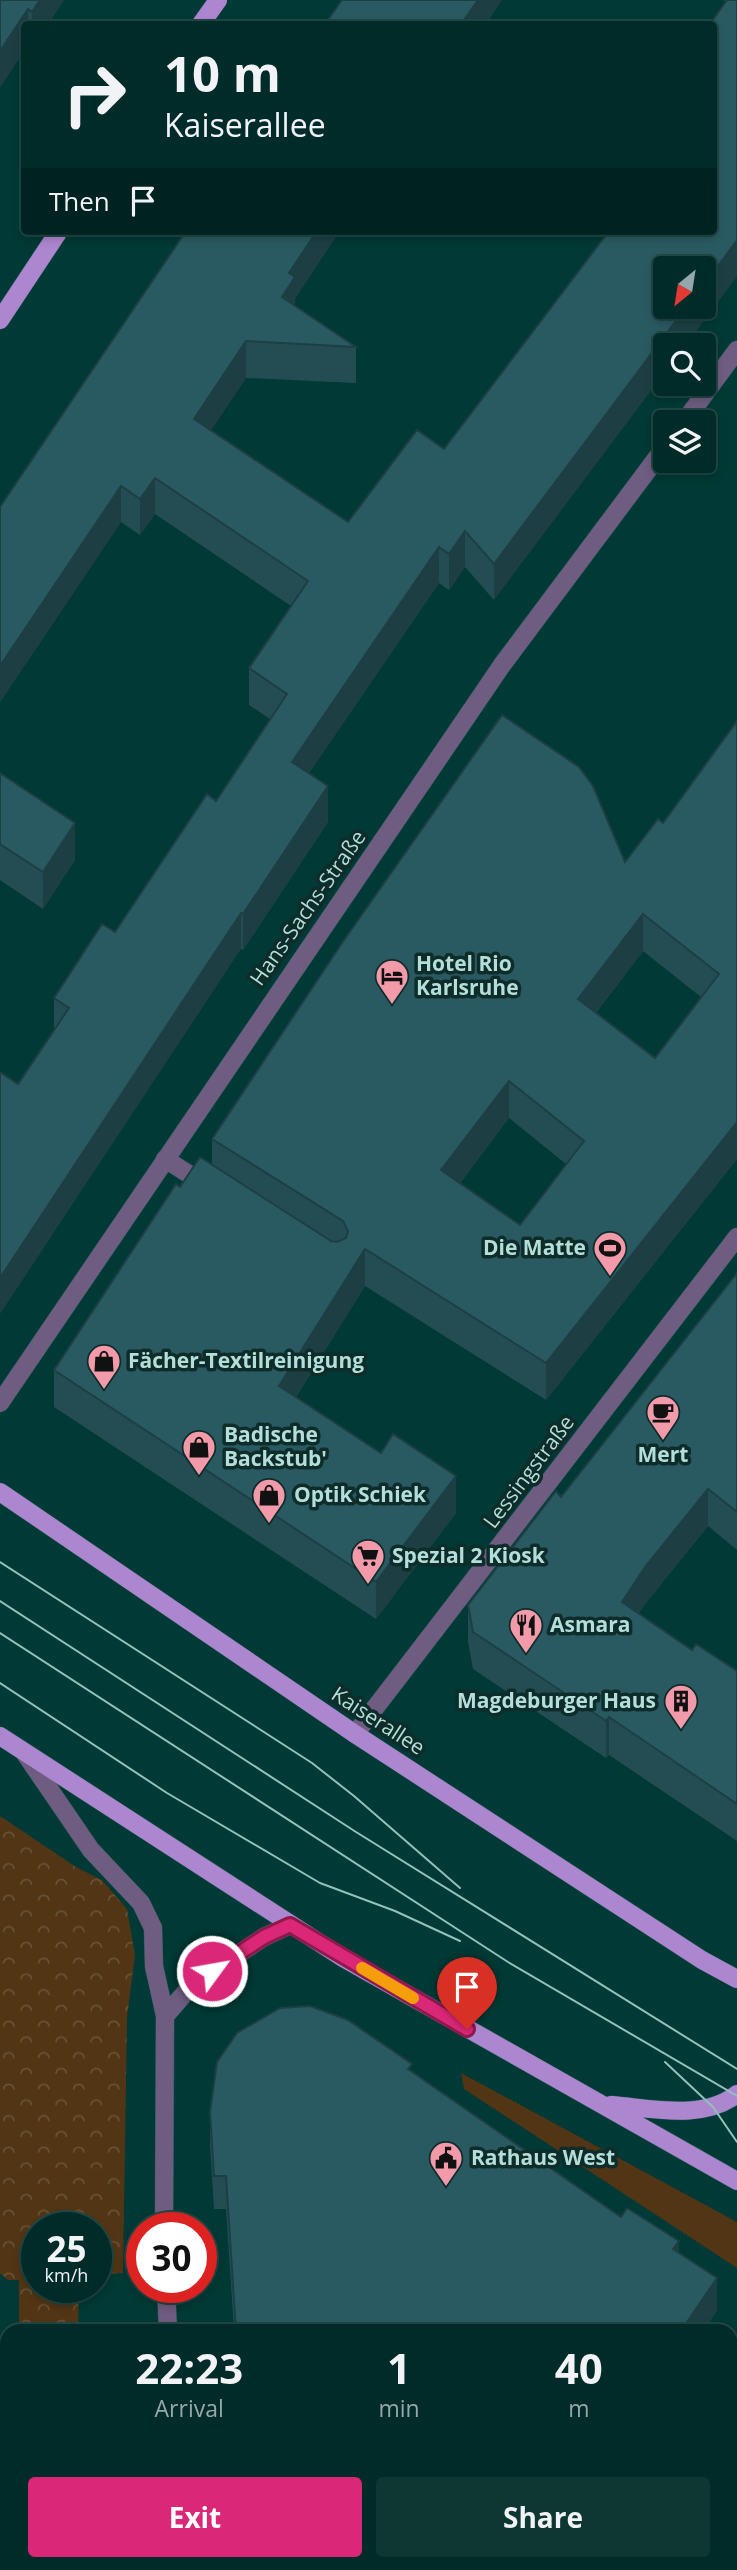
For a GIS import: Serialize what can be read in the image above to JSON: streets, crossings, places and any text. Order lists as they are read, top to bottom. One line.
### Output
{"streets":{"main road":["Kaiserallee"],"street":["Hans-Sachs-Straße","Lessingstraße"]},"crossings":[["Lessingstraße","Kaiserallee"]],"places":{"hotel":["Hotel Rio Karlsruhe"],"sports":["Die Matte"],"shop":["Fächer-Textilreinigung","Badische Backstub'","Optik Schiek"],"cafe":["Mert"],"supermarket":["Spezial 2 Kiosk"],"restaurant":["Asmara"],"building":["Magdeburger Haus"],"public building":["Rathaus West"]},"north":"bottom left","page":{"turn":["10 m","Kaiserallee"],"then":"Then","speed":"25 km/h","limit":"30","eta":["22:23","Arrival","1","min","40","m"],"buttons":["Exit","Share"]}}
